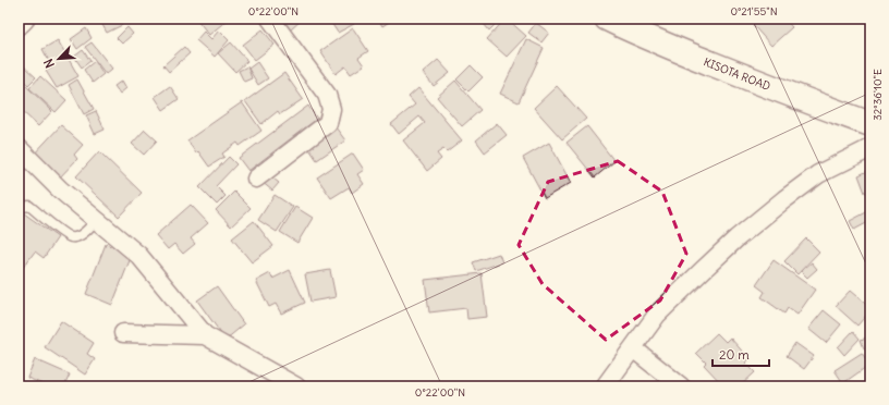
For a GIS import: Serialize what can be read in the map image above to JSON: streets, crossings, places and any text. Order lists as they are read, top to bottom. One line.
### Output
{"streets":{"street":["KISOTA ROAD"]},"scale_bar":"20 m","north":"bottom left","coordinates":["0°22'00\"N","0°21'55\"N","32°36'10\"E"]}
